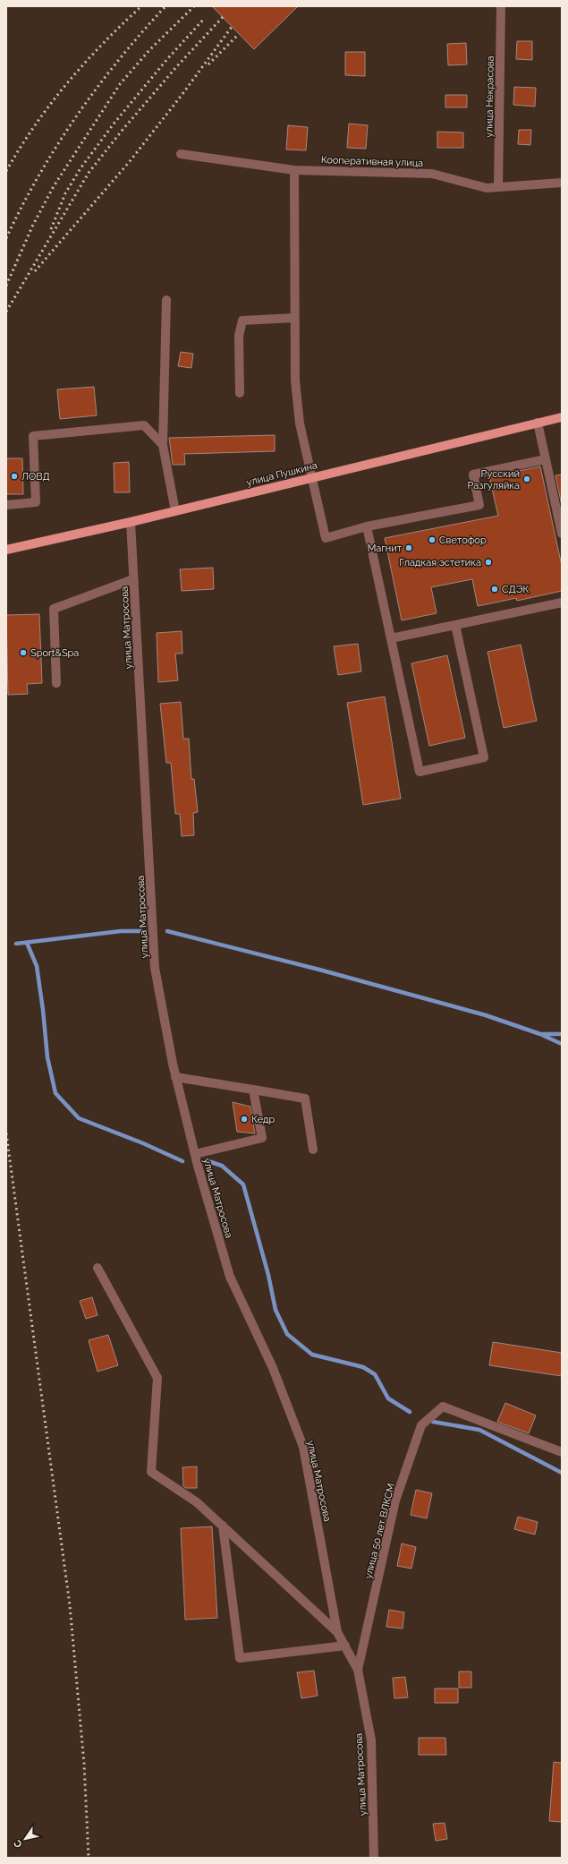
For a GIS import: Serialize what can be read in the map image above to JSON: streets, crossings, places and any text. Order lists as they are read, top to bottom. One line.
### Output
{"streets":{"main road":["улица Пушкина"],"street":["улица Некрасова","Кооперативная улица","улица Матросова","улица 50 лет ВЛКСМ"]},"crossings":[["улица Некрасова","Кооперативная улица"],["улица Пушкина","улица Матросова"],["улица Матросова","улица 50 лет ВЛКСМ"]],"places":["ЛОВД","Русский Разгуляйка","Светофор","Магнит","Гладкая эстетика","СДЭК","Sport&Spa","Кедр"],"north":"bottom left"}
